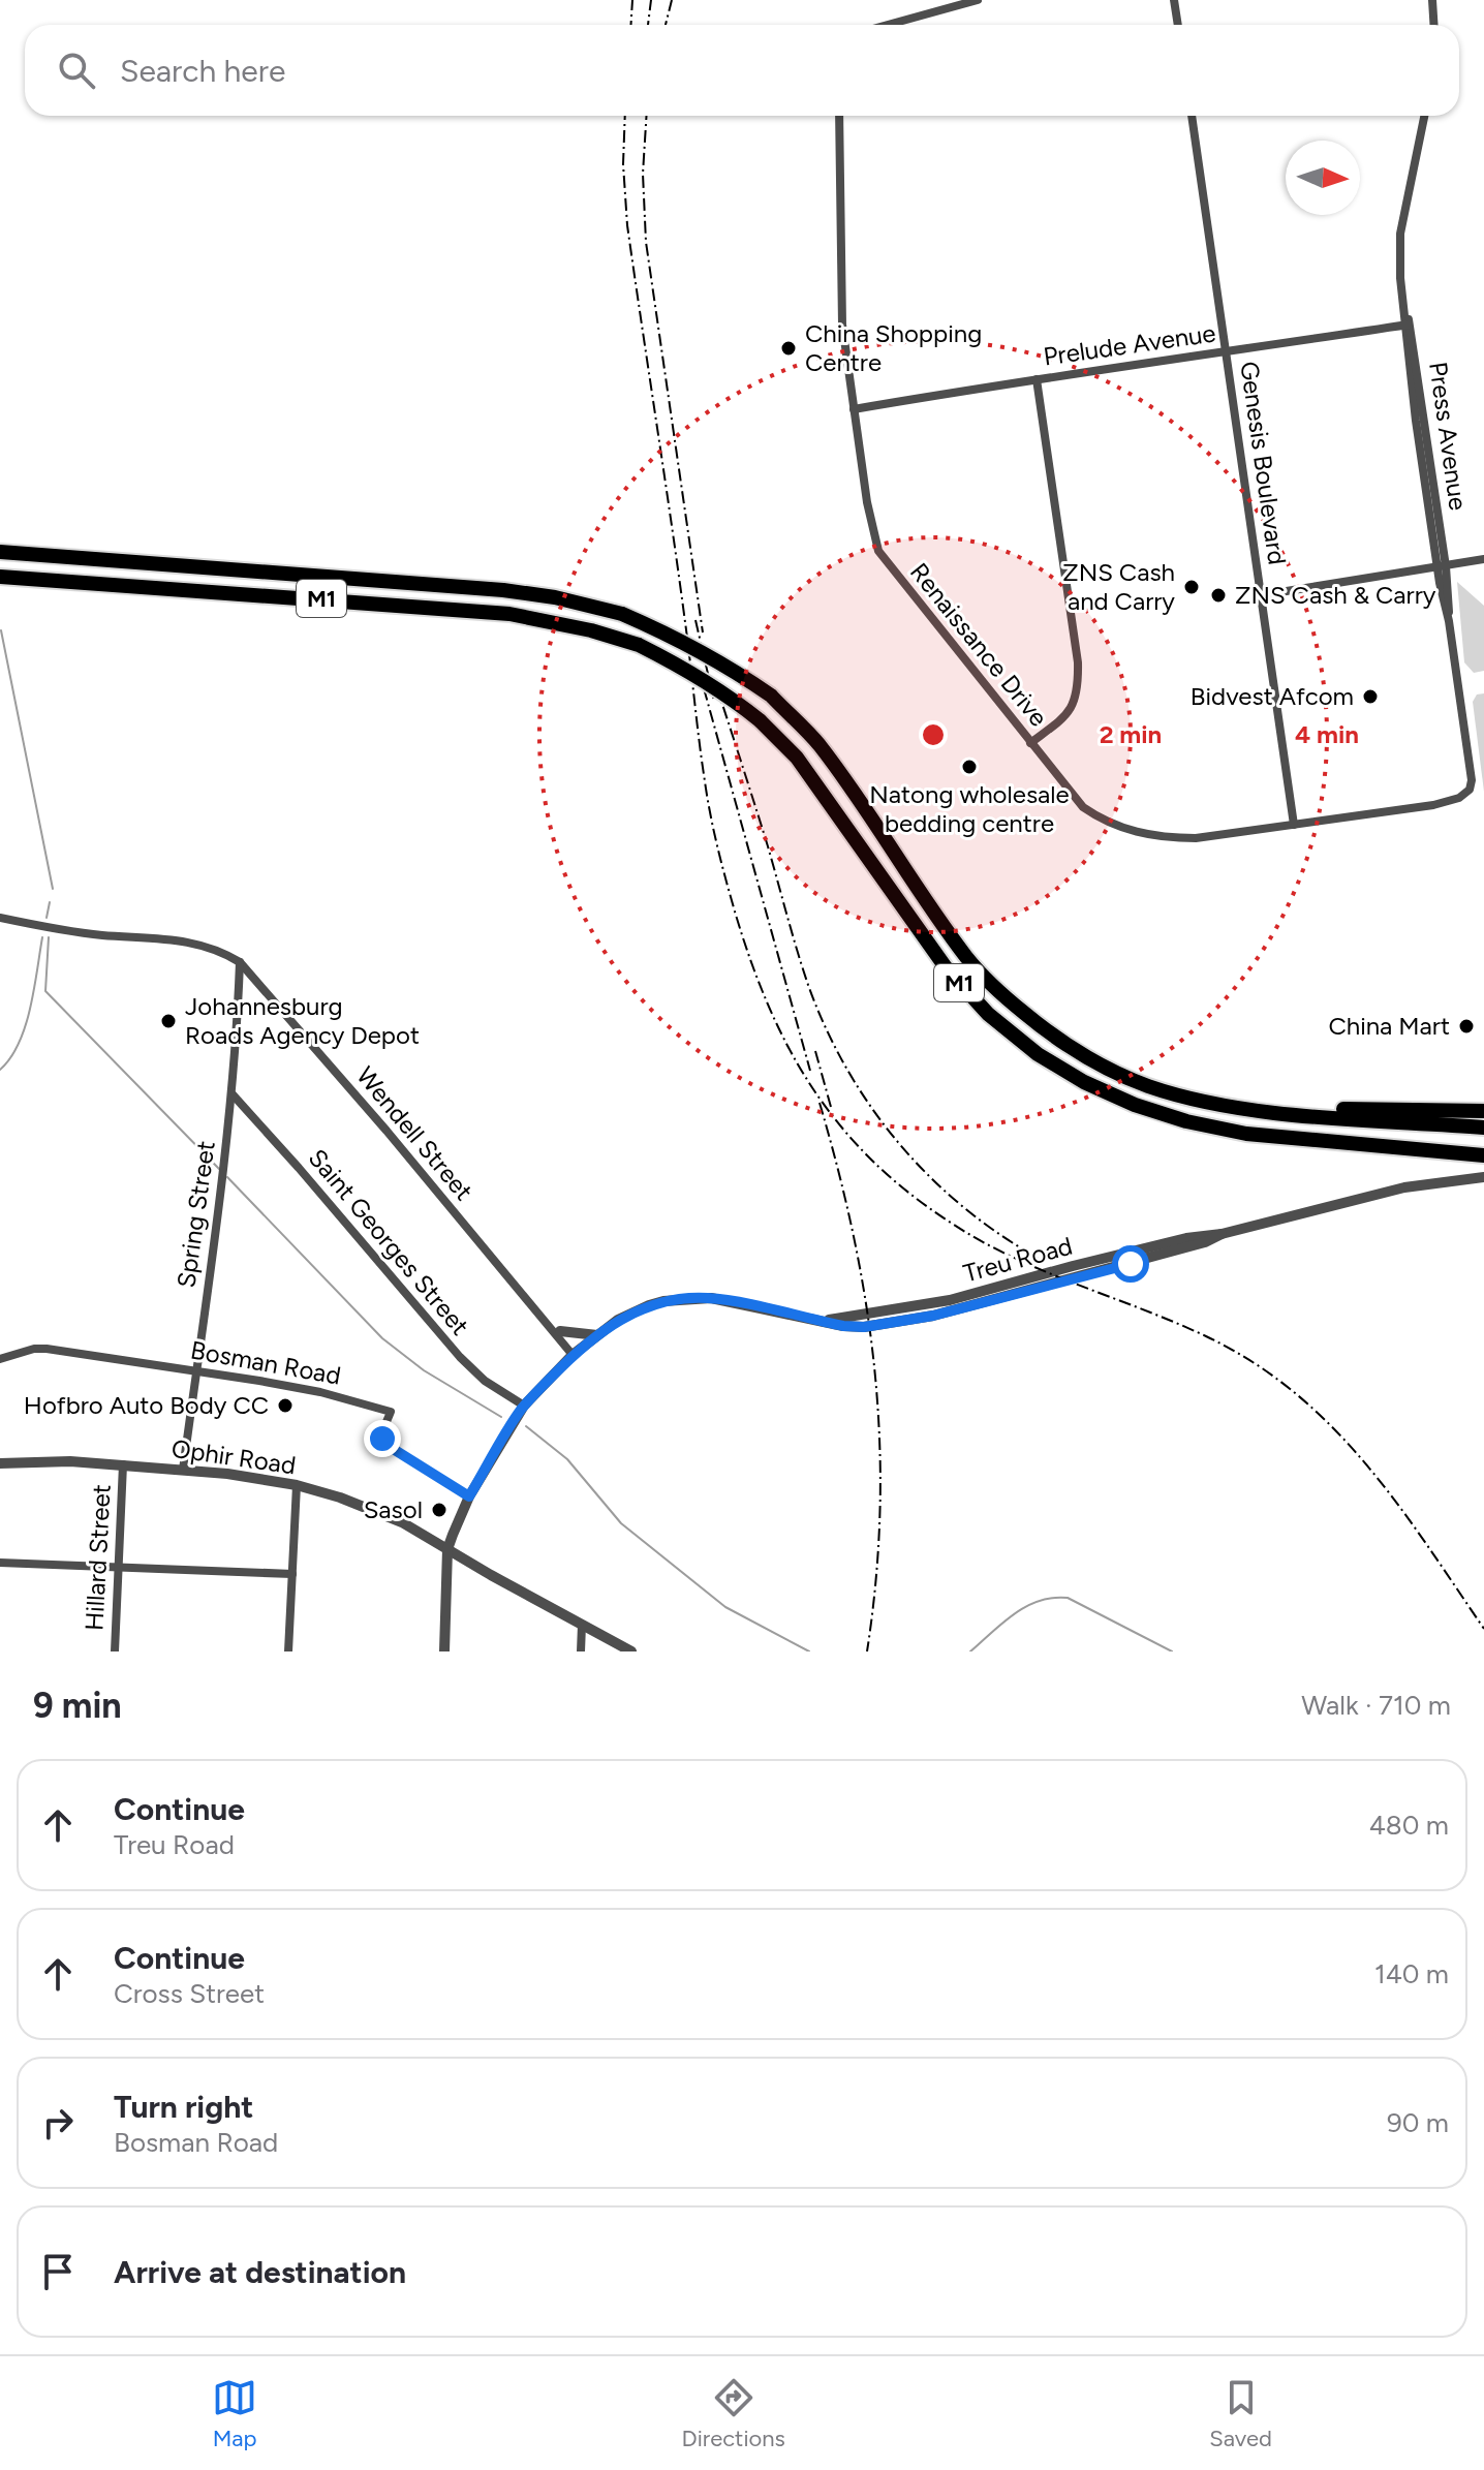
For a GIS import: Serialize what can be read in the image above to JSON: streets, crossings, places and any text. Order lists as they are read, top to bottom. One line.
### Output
{"streets":{"highway":["M1"],"street":["Prelude Avenue","Press Avenue","Genesis Boulevard","Renaissance Drive","Wendell Street","Spring Street","Saint Georges Street","Treu Road","Bosman Road","Ophir Road","Hillard Street"]},"crossings":[["Prelude Avenue","Press Avenue"],["Prelude Avenue","Genesis Boulevard"],["Prelude Avenue","Renaissance Drive"],["Press Avenue","Renaissance Drive"],["Genesis Boulevard","Renaissance Drive"],["Wendell Street","Spring Street"],["Wendell Street","Treu Road"],["Spring Street","Saint Georges Street"],["Spring Street","Bosman Road"],["Spring Street","Ophir Road"],["Saint Georges Street","Treu Road"],["Treu Road","Bosman Road"],["Treu Road","Ophir Road"],["Ophir Road","Hillard Street"]],"places":["China Shopping Centre","ZNS Cash and Carry","ZNS Cash & Carry","Bidvest Afcom","Natong wholesale bedding centre","Johannesburg Roads Agency Depot","China Mart","Hofbro Auto Body CC","Sasol"],"north":"right","page":{"search":"Search here","heading":["9 min","Walk · 710 m"],"list":[["Continue","Treu Road","480 m"],["Continue","Cross Street","140 m"],["Turn right","Bosman Road","90 m"],"Arrive at destination"],"nav":["Map","Directions","Saved"]},"rings":["2 min","4 min"]}
